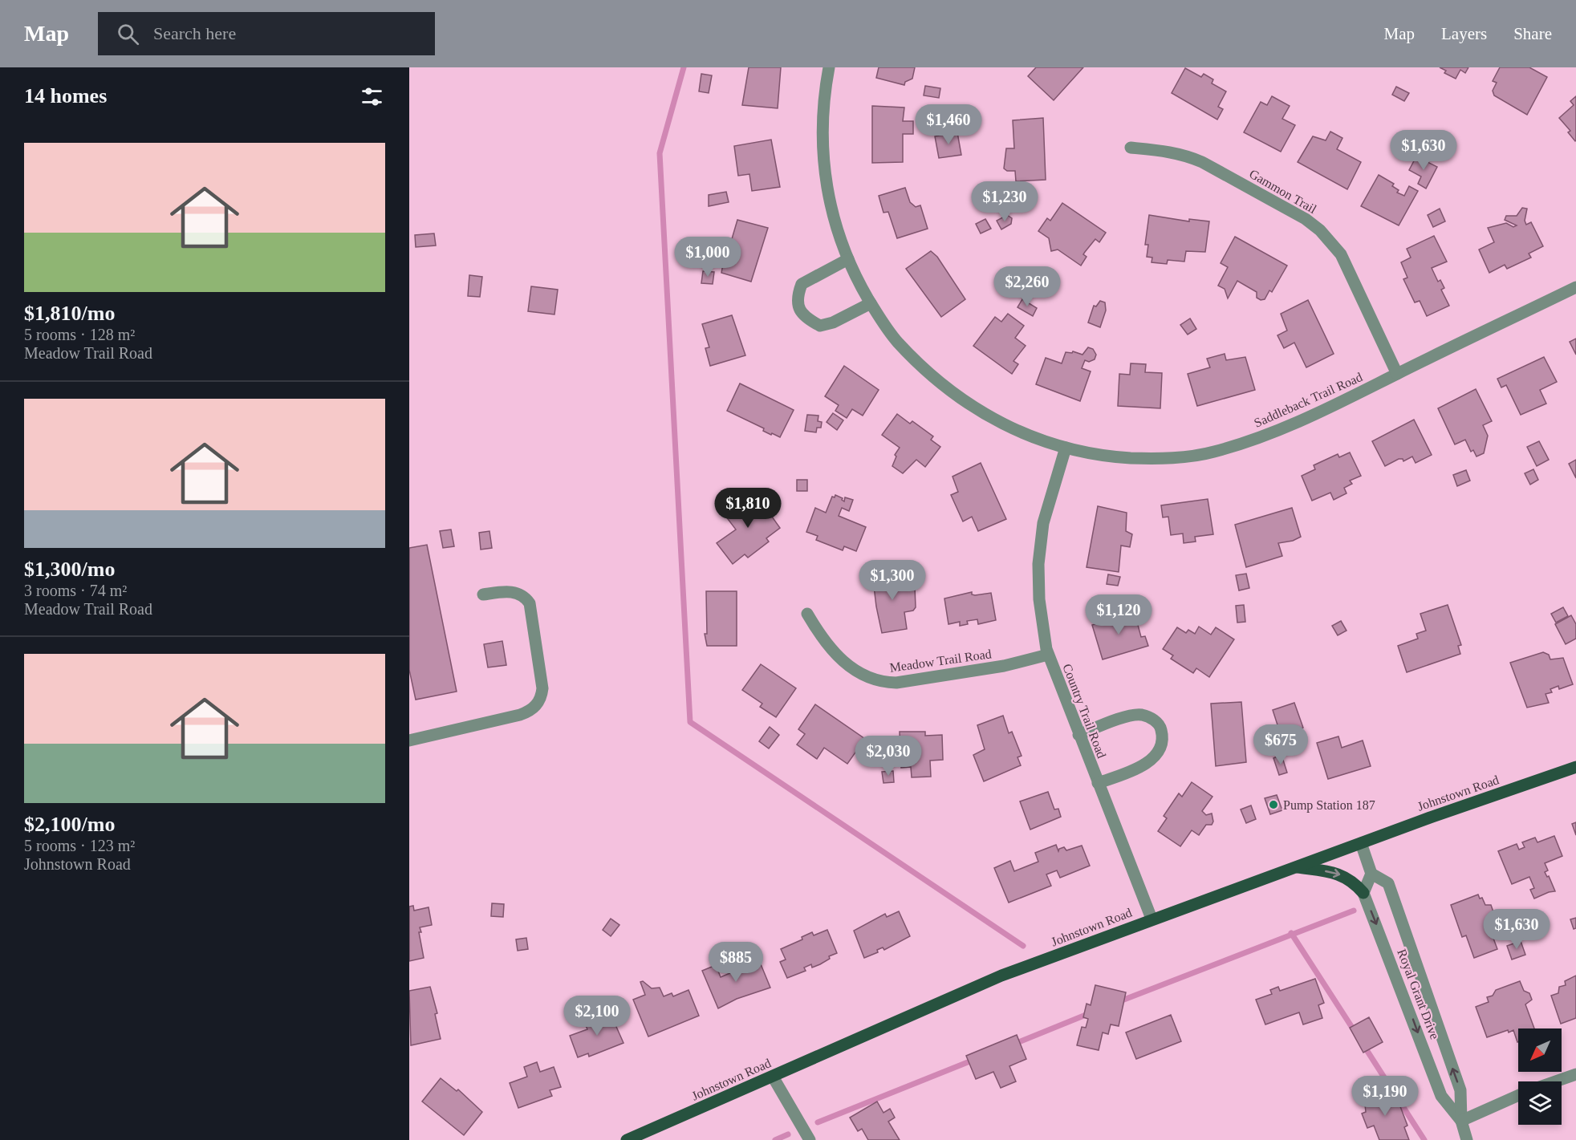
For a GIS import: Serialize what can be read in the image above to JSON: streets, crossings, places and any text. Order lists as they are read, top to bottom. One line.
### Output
{"streets":{"main road":["Johnstown Road"],"street":["Gammon Trail","Saddleback Trail Road","Meadow Trail Road","Country Trail Road","Royal Grant Drive"]},"crossings":[["Gammon Trail","Saddleback Trail Road"],["Saddleback Trail Road","Country Trail Road"],["Meadow Trail Road","Country Trail Road"],["Country Trail Road","Johnstown Road"]],"places":["Pump Station 187"],"north":"bottom left","page":{"header":"Map","search":"Search here","nav":["Map","Layers","Share"],"heading":"14 homes","price":["$1,460","$1,630","$1,230","$1,000","$2,260","$1,810","$1,300","$1,120","$675","$2,030","$1,630","$885","$2,100","$1,190"],"list":[{"name":"$1,810/mo","note":"5 rooms · 128 m² · Meadow Trail Road"},{"name":"$1,300/mo","note":"3 rooms · 74 m² · Meadow Trail Road"},{"name":"$2,100/mo","note":"5 rooms · 123 m² · Johnstown Road"}]}}
